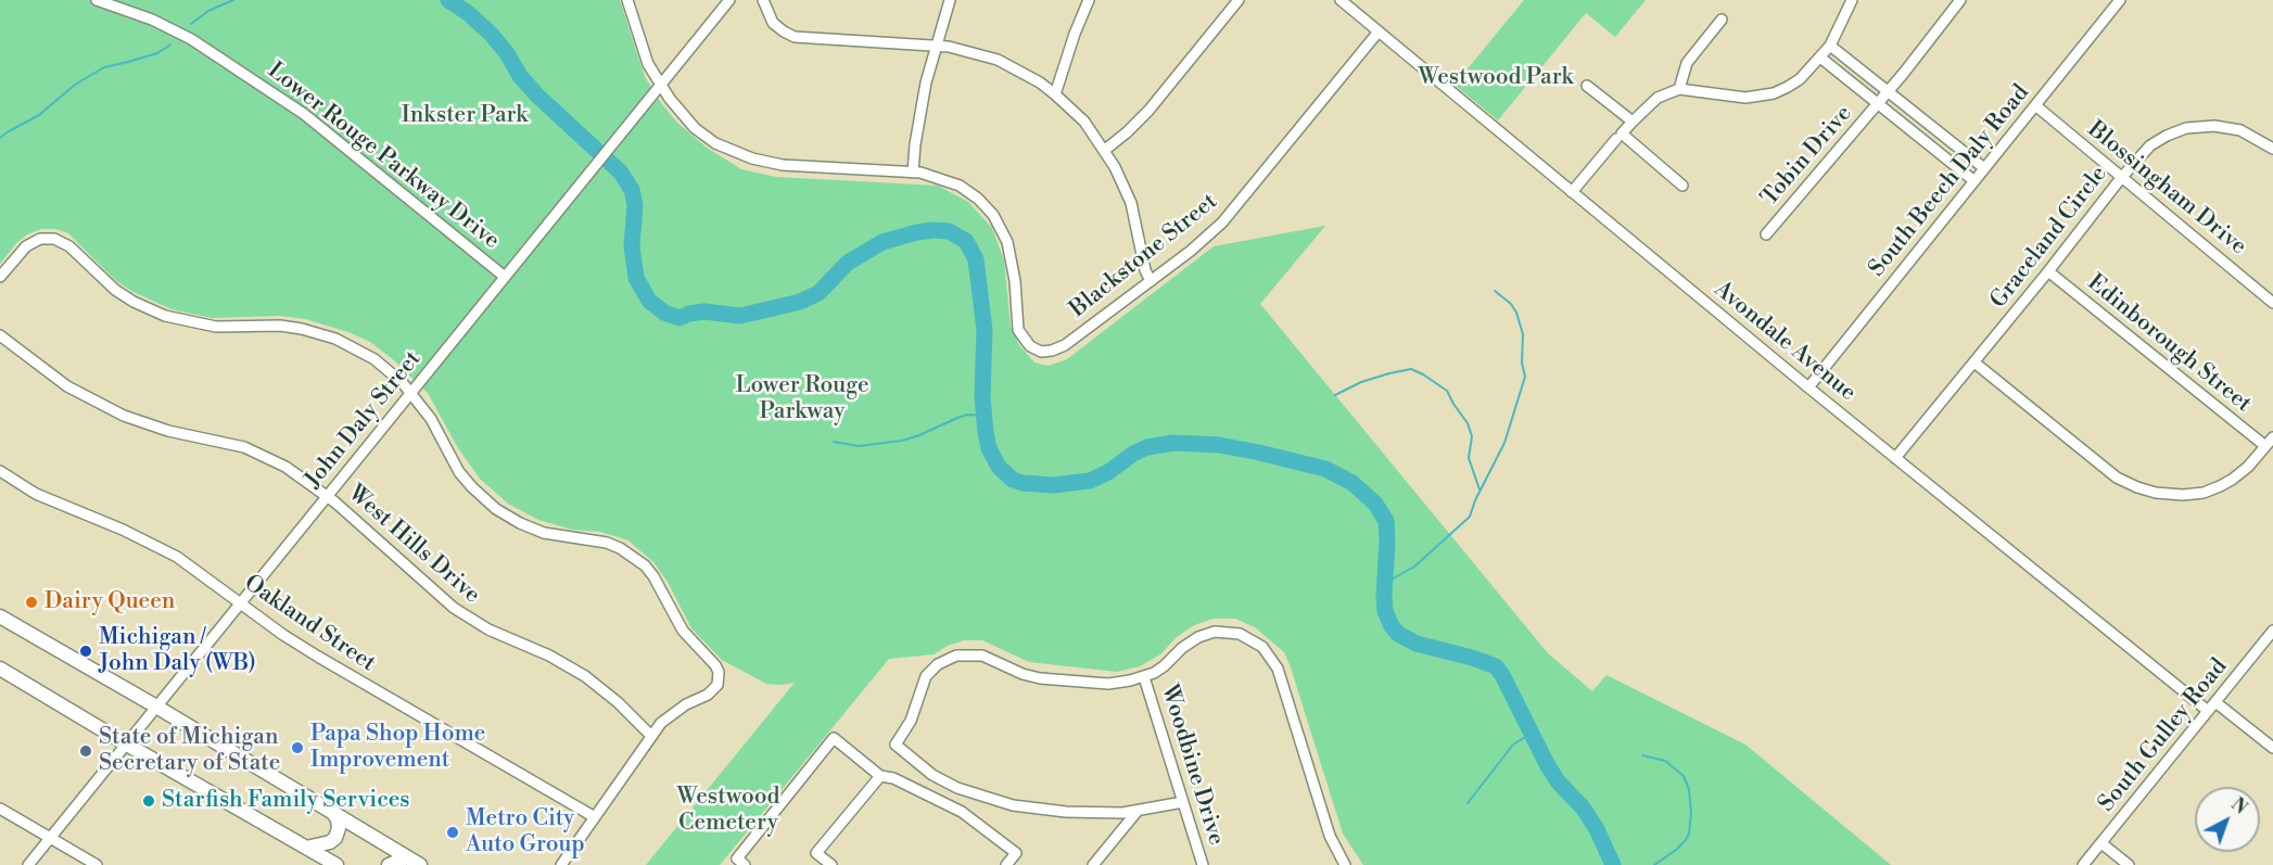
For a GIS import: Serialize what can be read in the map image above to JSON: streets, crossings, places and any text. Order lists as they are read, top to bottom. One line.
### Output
{"streets":{"street":["Lower Rouge Parkway Drive","Tobin Drive","South Beech Daly Road","Blossingham Drive","Graceland Circle","Blackstone Street","Avondale Avenue","Edinborough Street","John Daly Street","West Hills Drive","Oakland Street","South Gulley Road","Woodbine Drive"]},"crossings":[["Lower Rouge Parkway Drive","John Daly Street"],["Tobin Drive","South Beech Daly Road"],["South Beech Daly Road","Blossingham Drive"],["South Beech Daly Road","Avondale Avenue"],["Blossingham Drive","Graceland Circle"],["Graceland Circle","Avondale Avenue"],["Graceland Circle","Edinborough Street"],["Blackstone Street","Avondale Avenue"],["Avondale Avenue","South Gulley Road"],["John Daly Street","West Hills Drive"],["John Daly Street","Oakland Street"]],"parks":["Westwood Park","Inkster Park","Lower Rouge Parkway","Westwood Cemetery"],"places":["Dairy Queen","Michigan / John Daly (WB)","Papa Shop Home Improvement","State of Michigan Secretary of State","Starfish Family Services","Metro City Auto Group"],"north":"top right"}
